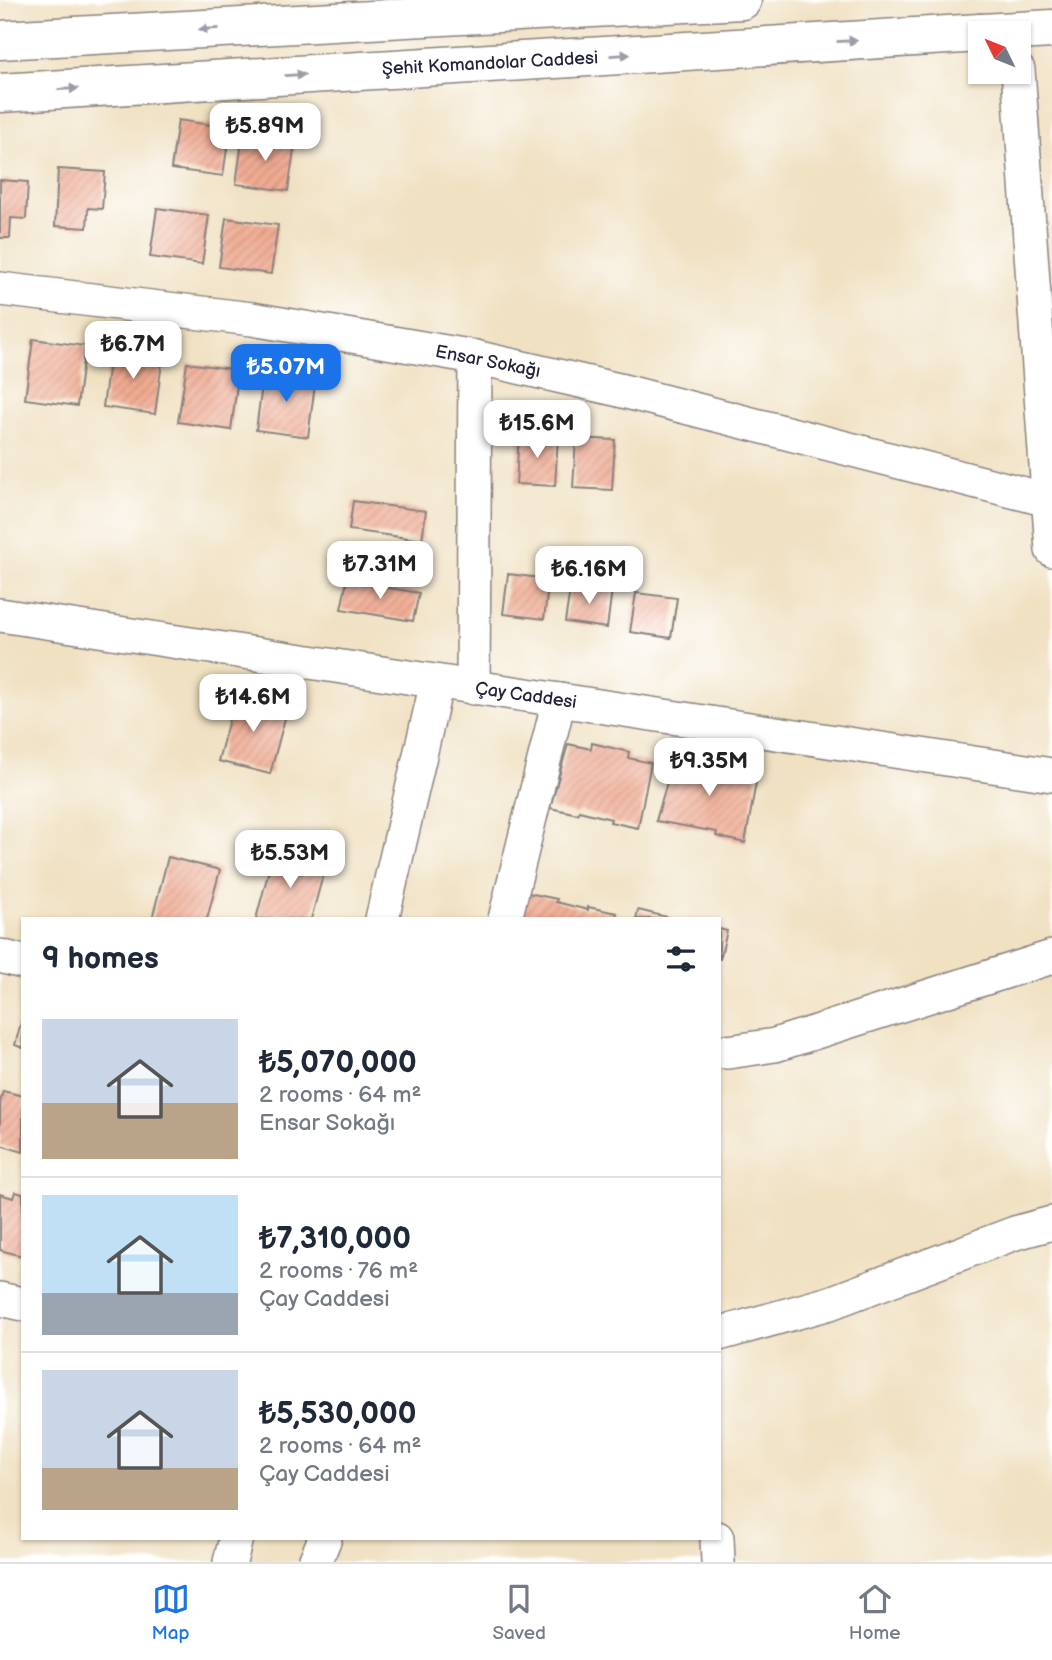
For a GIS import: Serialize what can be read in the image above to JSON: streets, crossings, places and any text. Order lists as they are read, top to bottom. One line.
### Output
{"streets":{"main road":["Şehit Komandolar Caddesi"],"street":["Ensar Sokağı","Çay Caddesi"]},"north":"top left","page":{"price":["₺5.89M","₺6.7M","₺5.07M","₺15.6M","₺7.31M","₺6.16M","₺14.6M","₺9.35M","₺5.53M"],"heading":"9 homes","list":[{"name":"₺5,070,000","note":"2 rooms · 64 m² · Ensar Sokağı"},{"name":"₺7,310,000","note":"2 rooms · 76 m² · Çay Caddesi"},{"name":"₺5,530,000","note":"2 rooms · 64 m² · Çay Caddesi"}],"tabs":["Map","Saved","Home"]}}
